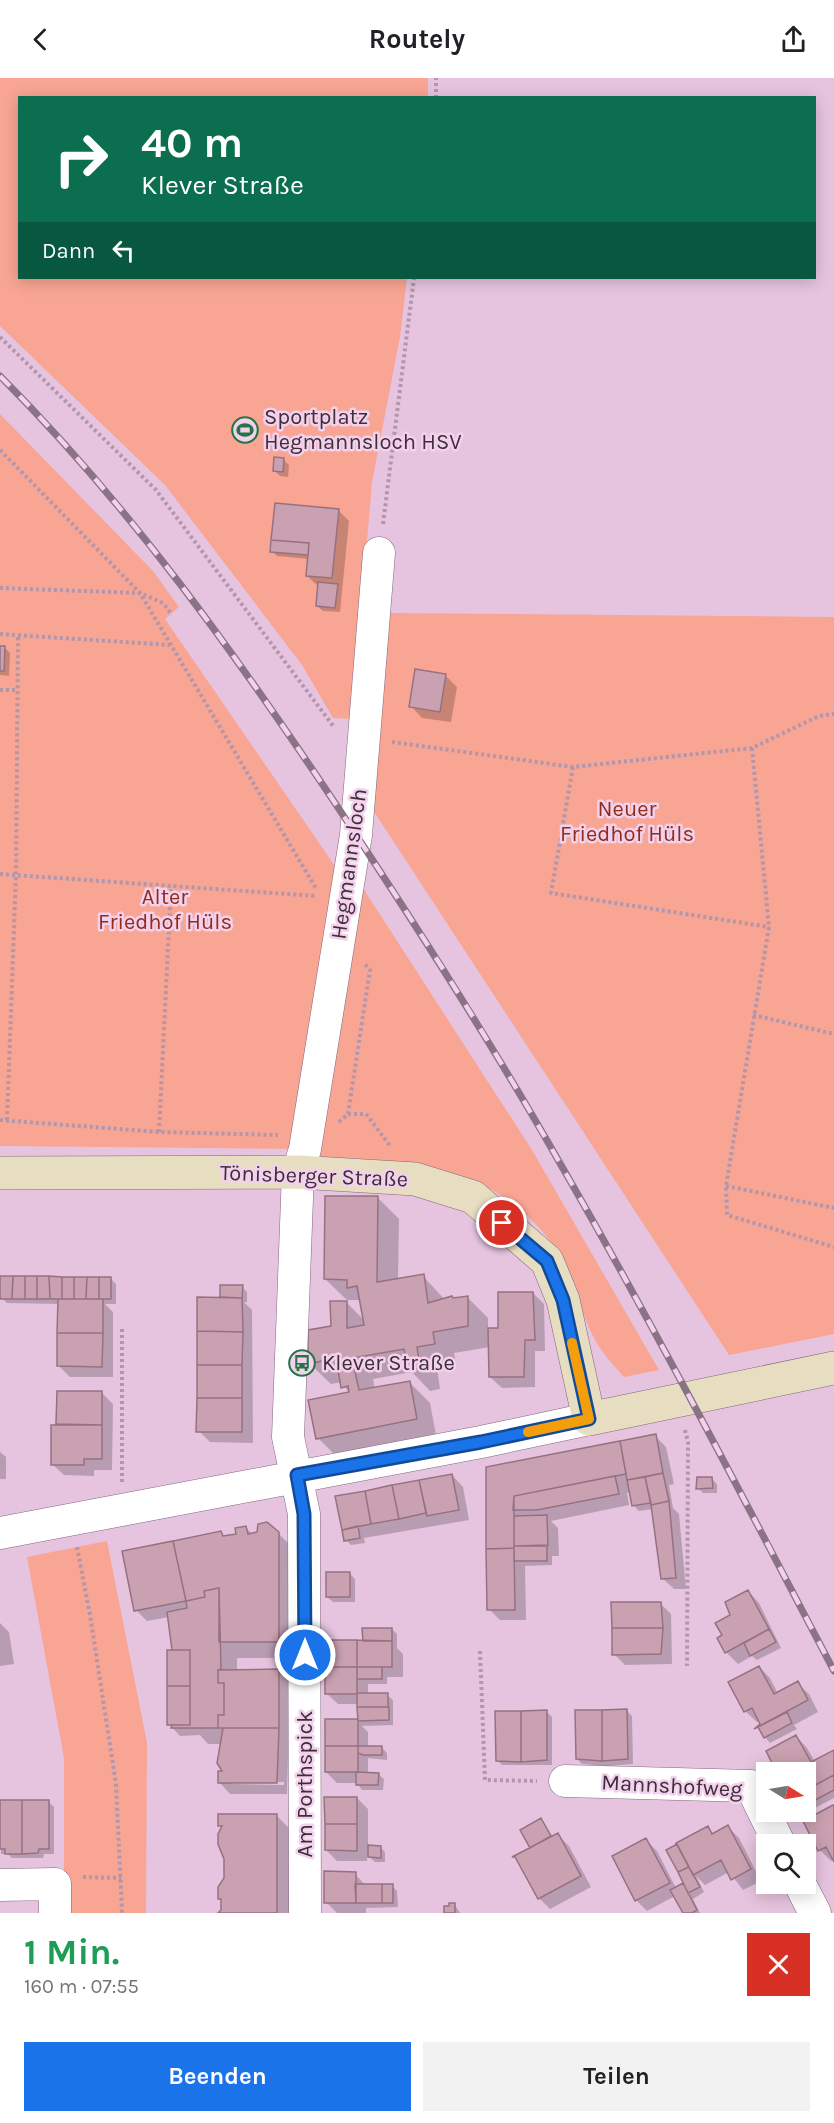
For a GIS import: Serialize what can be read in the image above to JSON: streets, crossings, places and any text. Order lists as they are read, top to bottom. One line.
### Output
{"streets":{"street":["Hegmannsloch","Tönisberger Straße","Am Porthspick","Mannshofweg"]},"crossings":[["Hegmannsloch","Tönisberger Straße"]],"parks":["Neuer Friedhof Hüls","Alter Friedhof Hüls"],"places":{"sports":["Sportplatz Hegmannsloch HSV"],"bus stop":["Klever Straße"]},"north":"right","page":{"header":"Routely","turn":["40 m","Klever Straße"],"then":"Dann","heading":["1 Min.","160 m · 07:55"],"buttons":["Beenden","Teilen"]}}
